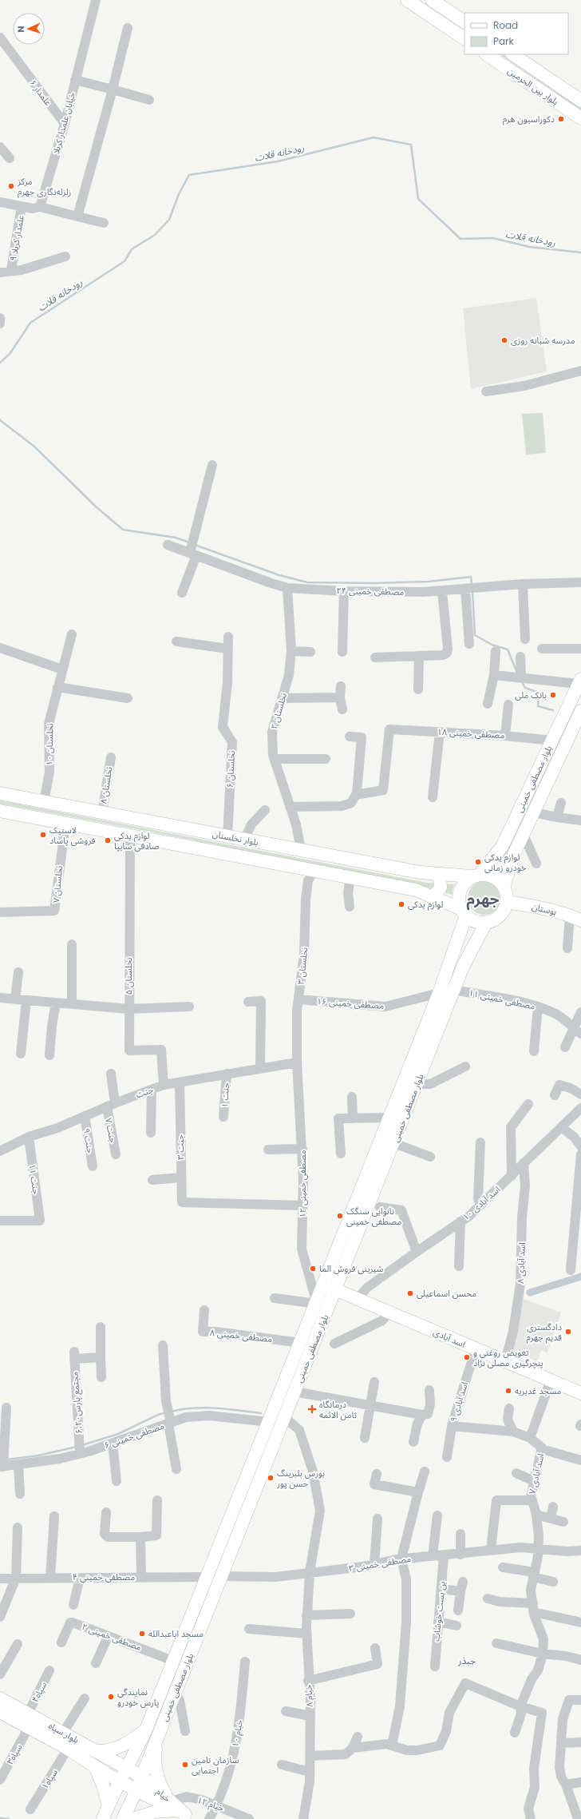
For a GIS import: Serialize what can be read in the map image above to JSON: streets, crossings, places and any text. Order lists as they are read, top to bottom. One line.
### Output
{"streets":{"main road":["بلوار بین الحرمین","بلوار مصطفی خمینی","بلوار نخلستان","بوستان","اسد آبادی","بلوار سپاه","خیام"],"street":["علمدار ۶","خیابان علمدار کربلا","علمدار کربلا ۹","مصطفی خمینی ۲۴","نخلستان ۲","مصطفی خمینی ۱۸","نخلستان ۱۰","نخلستان ۶","نخلستان ۸","نخلستان ۷","نخلستان ۳","نخلستان ۵","مصطفی خمینی ۱۱","مصطفی خمینی ۱۶","جنت","جنت ۱","جنت ۷","جنت ۹","جنت ۳","جنت ۱۱","مصطفی خمینی ۱۲","اسد آبادی ۱۰","اسد آبادی ۸","مصطفی خمینی ۸","اسد آبادی ۹","۶،مجتمع پارس۲۰","مصطفی خمینی ۶","اسد آبادی ۷","مصطفی خمینی ۳","مصطفی خمینی ۴","بن بست خوشاب","مصطفی خمینی ۲","سپاه۴","خیام ۸","خیام ۱۰","سپاه۳","سپاه۱","خیام ۱۲"]},"crossings":[["علمدار ۶","خیابان علمدار کربلا"],["مصطفی خمینی ۲۴","نخلستان ۲"],["نخلستان ۲","بلوار نخلستان"],["مصطفی خمینی ۱۸","بلوار مصطفی خمینی"],["نخلستان ۱۰","بلوار نخلستان"],["نخلستان ۶","بلوار نخلستان"],["بلوار مصطفی خمینی","بلوار نخلستان"],["بلوار مصطفی خمینی","بوستان"],["بلوار مصطفی خمینی","مصطفی خمینی ۱۱"],["بلوار مصطفی خمینی","مصطفی خمینی ۱۶"],["بلوار مصطفی خمینی","مصطفی خمینی ۱۲"],["بلوار مصطفی خمینی","مصطفی خمینی ۸"],["بلوار مصطفی خمینی","اسد آبادی"],["بلوار مصطفی خمینی","مصطفی خمینی ۶"],["بلوار مصطفی خمینی","مصطفی خمینی ۳"],["بلوار مصطفی خمینی","مصطفی خمینی ۴"],["بلوار مصطفی خمینی","مصطفی خمینی ۲"],["بلوار مصطفی خمینی","خیام ۸"],["بلوار مصطفی خمینی","بلوار سپاه"],["بلوار مصطفی خمینی","خیام"],["نخلستان ۸","بلوار نخلستان"],["بلوار نخلستان","نخلستان ۷"],["بلوار نخلستان","بوستان"],["بلوار نخلستان","نخلستان ۳"],["بلوار نخلستان","نخلستان ۵"],["نخلستان ۳","مصطفی خمینی ۱۶"],["نخلستان ۳","جنت"],["نخلستان ۳","مصطفی خمینی ۱۲"],["نخلستان ۵","جنت"],["جنت","جنت ۱"],["جنت","جنت ۷"],["جنت","جنت ۹"],["جنت","جنت ۳"],["جنت","جنت ۱۱"],["جنت","مصطفی خمینی ۱۲"],["جنت ۳","مصطفی خمینی ۱۲"],["اسد آبادی ۱۰","اسد آبادی ۸"],["اسد آبادی ۱۰","اسد آبادی"],["اسد آبادی ۸","اسد آبادی"],["اسد آبادی","اسد آبادی ۹"],["اسد آبادی ۹","اسد آبادی ۷"],["۶،مجتمع پارس۲۰","مصطفی خمینی ۶"],["مصطفی خمینی ۳","بن بست خوشاب"],["مصطفی خمینی ۳","خیام ۸"],["سپاه۴","بلوار سپاه"],["بلوار سپاه","سپاه۳"],["بلوار سپاه","سپاه۱"],["بلوار سپاه","خیام"],["خیام ۱۰","خیام ۱۲"],["خیام","خیام ۱۲"]],"districts":["جهرم","جبذر"],"water":["رودخانه قلات"],"places":{"other":["دکوراسیون هرم","مرکز زلزله‌نگاری جهرم","مدرسه شبانه روزی","بانک ملی","لاستیک فروشی پاساد","لوازم یدکی صادقی سایپا","لوازم یدکی خودرو زمانی","لوازم یدکی","نانوایی سنگک مصطفی خمینی","شیرینی فروش آلما","محسن اسماعیلی","دادگستری قدیم جهرم","تعویض روغنی و پنچرگیری مصلی نژاد","مسجد غدیریه","بورس بلبرینگ حسن پور","مسجد اباعبدالله","نمایندگی پارس خودرو","سازمان تامین اجتمایی"],"health":["درمانگاه ثامن الائمه"]},"legend":["Road","Park"],"north":"left"}
